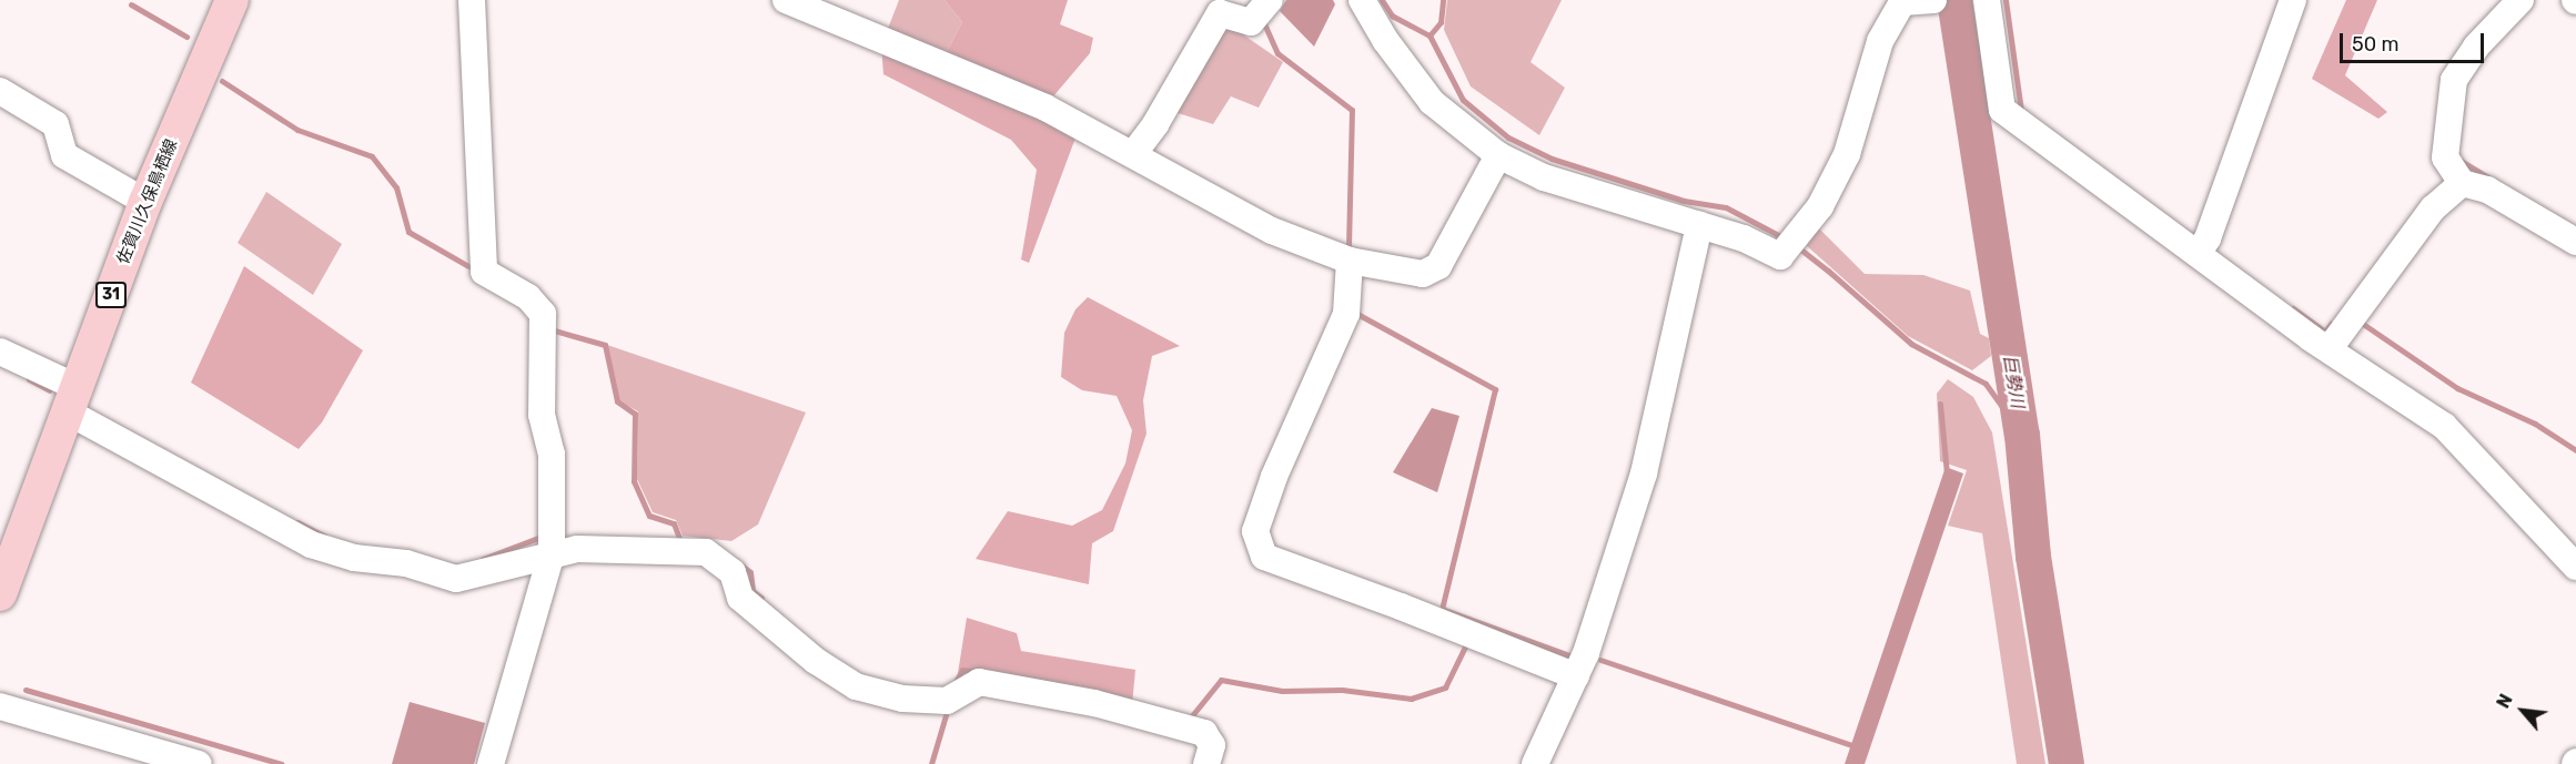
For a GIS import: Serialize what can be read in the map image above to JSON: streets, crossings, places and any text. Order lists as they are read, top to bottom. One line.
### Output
{"streets":{"main road":["佐賀川久保鳥栖線","31"]},"water":["巨勢川"],"scale_bar":"50 m","north":"top left"}
